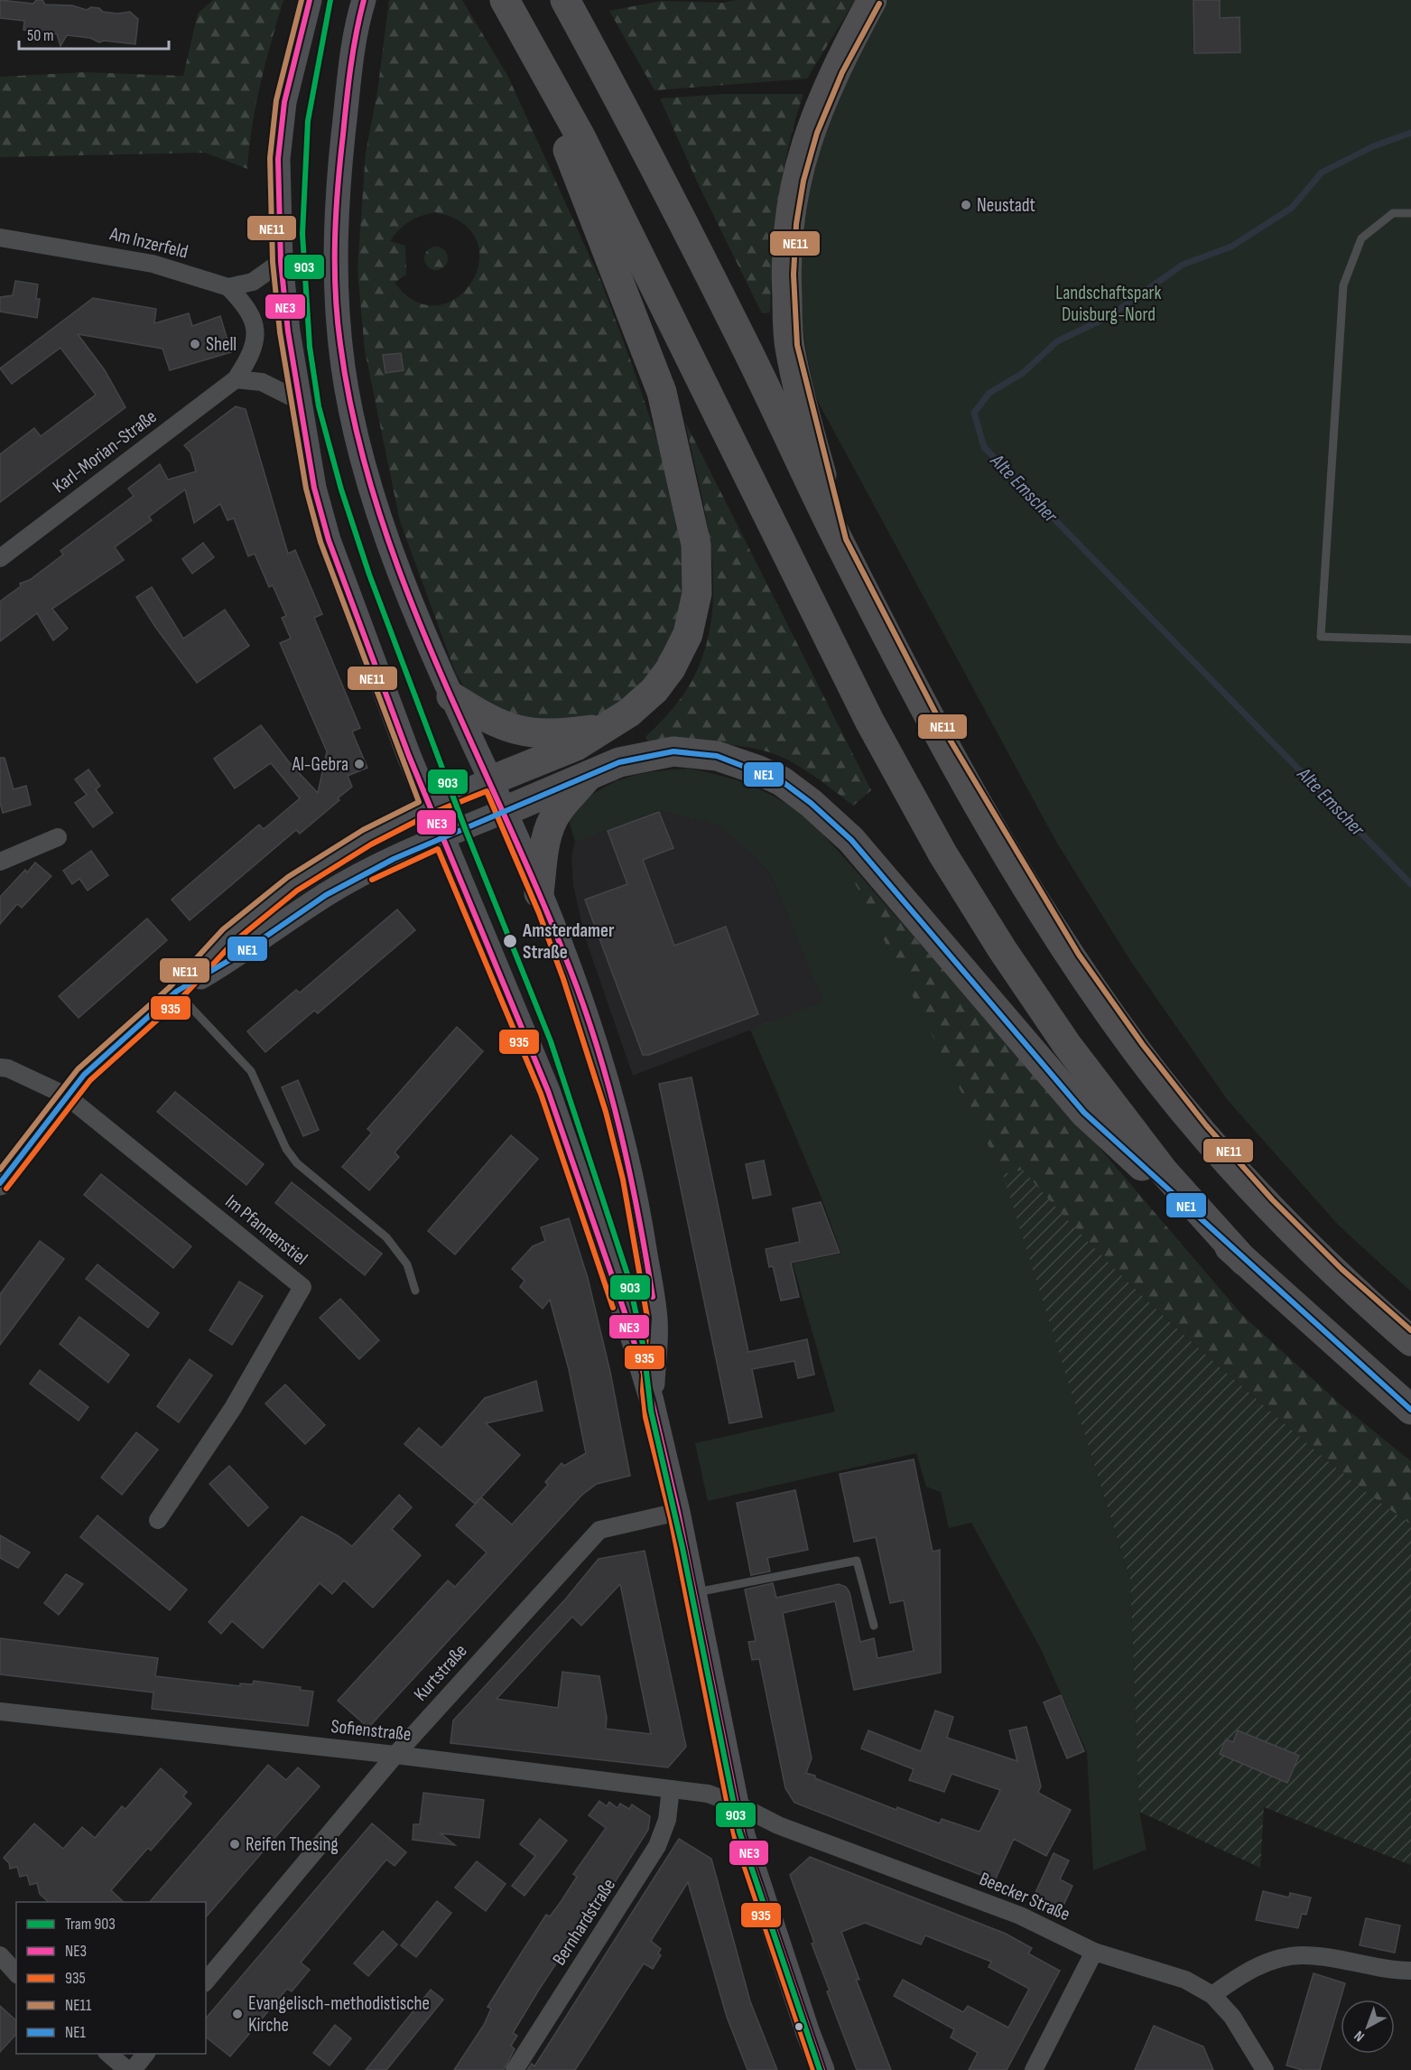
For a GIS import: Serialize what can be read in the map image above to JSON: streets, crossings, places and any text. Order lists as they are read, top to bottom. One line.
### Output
{"streets":{"street":["Am Inzerfeld","Karl-Morian-Straße","Im Pfannenstiel","Kurtstraße","Sofienstraße","Beecker Straße","Bernhardstraße"]},"crossings":[["Am Inzerfeld","Karl-Morian-Straße"],["Kurtstraße","Sofienstraße"],["Sofienstraße","Beecker Straße"],["Sofienstraße","Bernhardstraße"]],"water":["Alte Emscher"],"parks":["Landschaftspark Duisburg-Nord"],"places":["Neustadt","Shell","Al-Gebra","Amsterdamer Straße","Reifen Thesing","Evangelisch-methodistische Kirche"],"lines":["tram line 903","transit line NE3","transit line NE11","transit line NE1","transit line 935"],"legend":["Tram 903","NE3","935","NE11","NE1"],"scale_bar":"50 m","north":"bottom left"}
